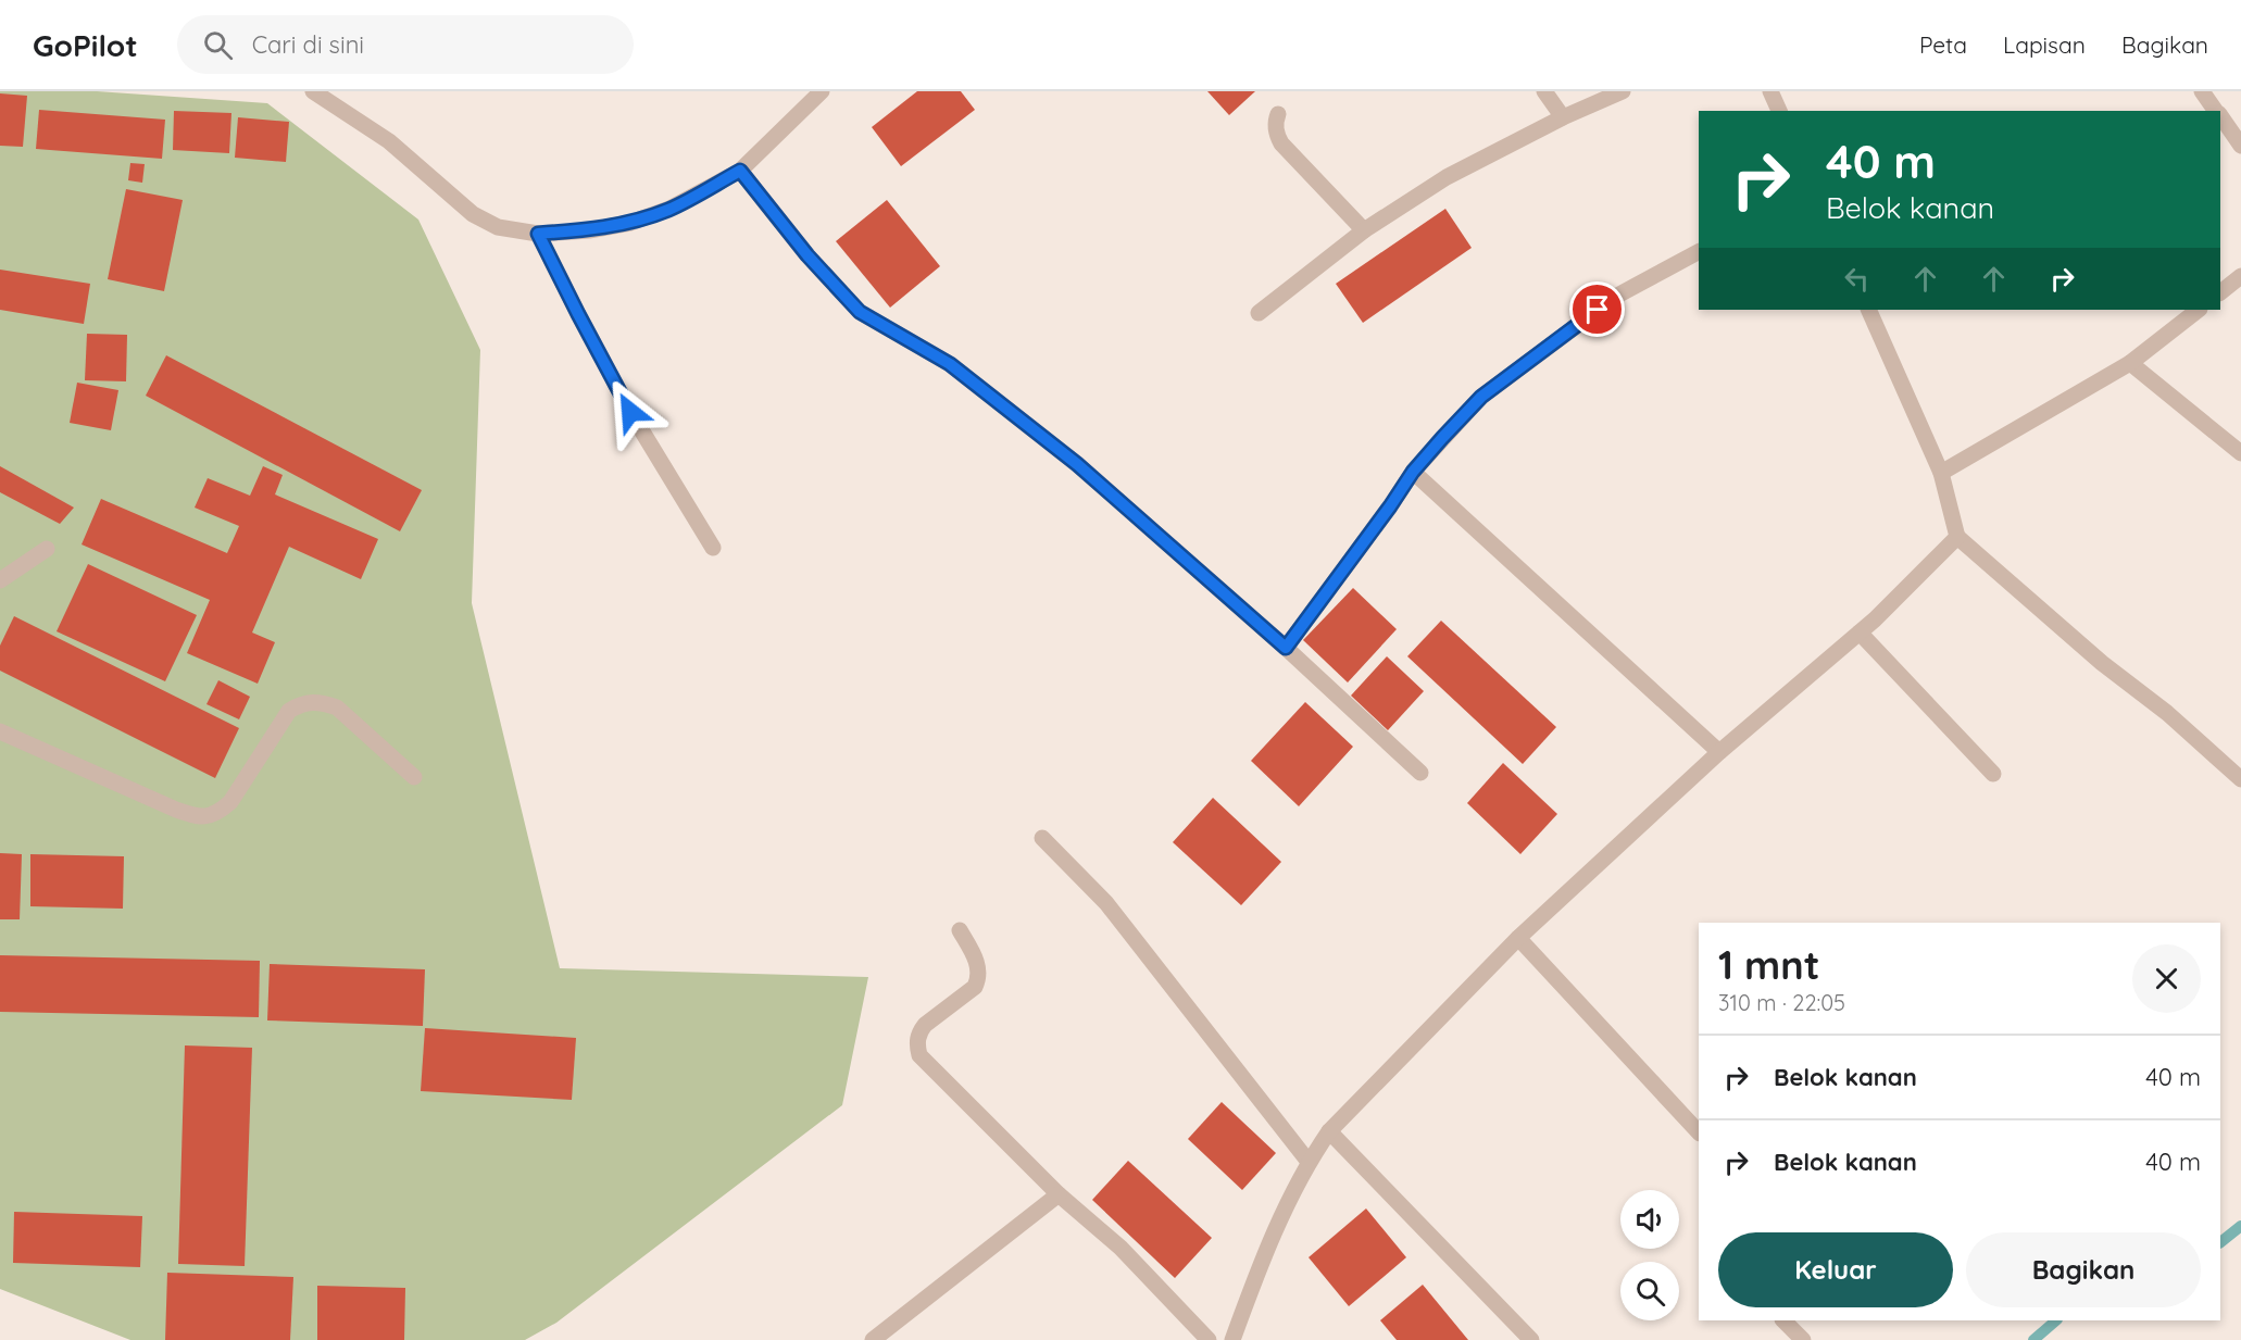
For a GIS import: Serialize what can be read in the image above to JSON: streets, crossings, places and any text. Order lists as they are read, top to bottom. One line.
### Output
{"page":{"header":"GoPilot","search":"Cari di sini","nav":["Peta","Lapisan","Bagikan"],"turn":["40 m","Belok kanan"],"heading":["1 mnt","310 m · 22:05"],"list":[{"name":"Belok kanan","value":"40 m"},{"name":"Belok kanan","value":"40 m"}],"buttons":["Keluar","Bagikan"]}}
